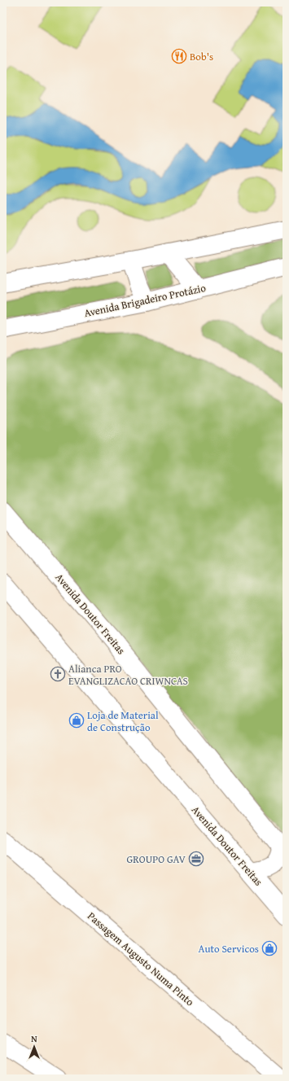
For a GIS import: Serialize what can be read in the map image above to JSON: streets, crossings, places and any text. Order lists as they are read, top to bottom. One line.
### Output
{"streets":{"main road":["Avenida Brigadeiro Protázio","Avenida Doutor Freitas","Passagem Augusto Numa Pinto"]},"places":{"restaurant":["Bob's"],"church":["Alianca PRO EVANGLIZACAO CRIWNCAS"],"shop":["Loja de Material de Construção","Auto Servicos"],"office":["GROUPO GAV"]},"north":"top"}
